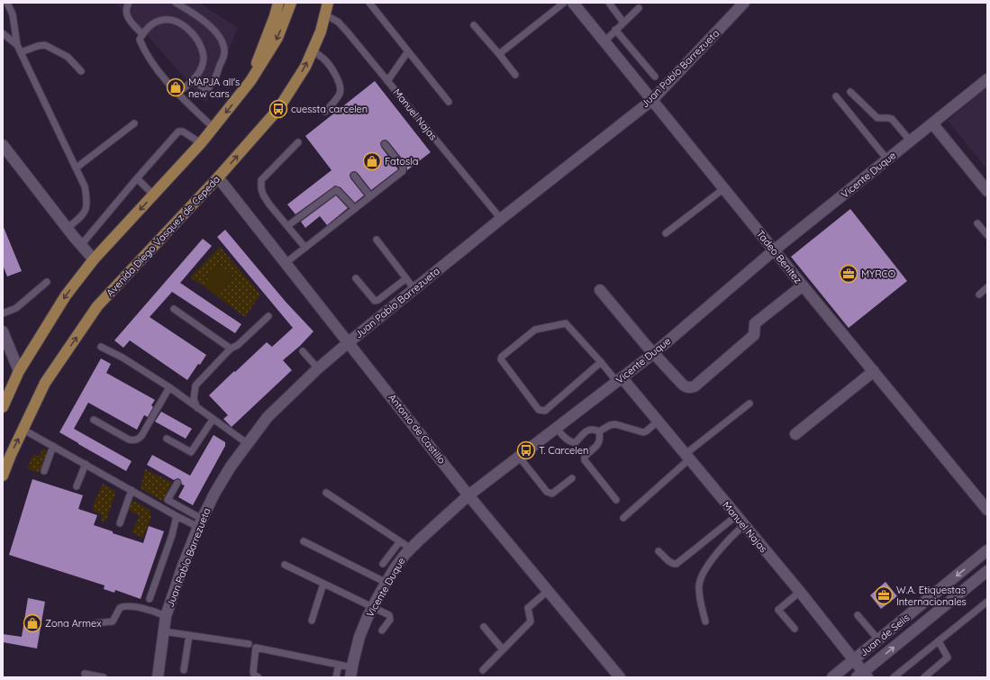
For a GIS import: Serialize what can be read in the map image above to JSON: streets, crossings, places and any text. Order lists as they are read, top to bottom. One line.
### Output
{"streets":{"main road":["Avenida Diego Vasquez de Cepeda"],"street":["Juan Pablo Barrezueta","Manuel Najas","Vicente Duque","Tadeo Benítez","Antonio de Castillo","Juan de Selis"]},"crossings":[["Juan Pablo Barrezueta","Manuel Najas"],["Juan Pablo Barrezueta","Tadeo Benítez"],["Juan Pablo Barrezueta","Antonio de Castillo"],["Manuel Najas","Vicente Duque"],["Manuel Najas","Avenida Diego Vasquez de Cepeda"],["Manuel Najas","Juan de Selis"],["Vicente Duque","Tadeo Benítez"],["Vicente Duque","Antonio de Castillo"],["Avenida Diego Vasquez de Cepeda","Antonio de Castillo"]],"places":{"shop":["MAPJA all's new cars","Fatosla","Zona Armex"],"bus stop":["cuessta carcelen","T. Carcelen"],"office":["MYRCO","W.A. Etiquestas Internacionales"]}}
